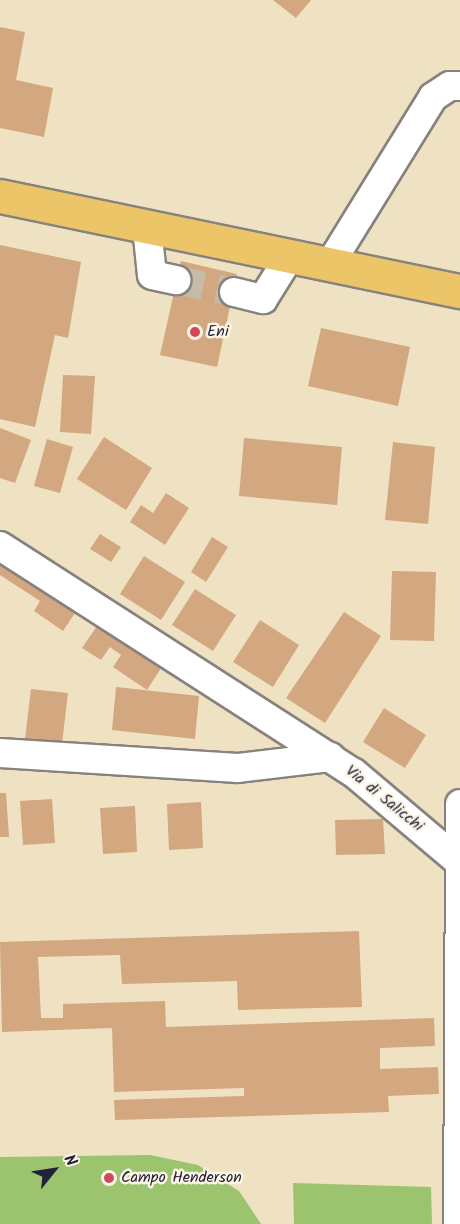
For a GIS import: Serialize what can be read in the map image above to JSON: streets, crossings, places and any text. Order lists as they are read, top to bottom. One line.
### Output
{"streets":{"street":["Via di Salicchi"]},"places":["Eni","Campo Henderson"],"north":"top right"}
